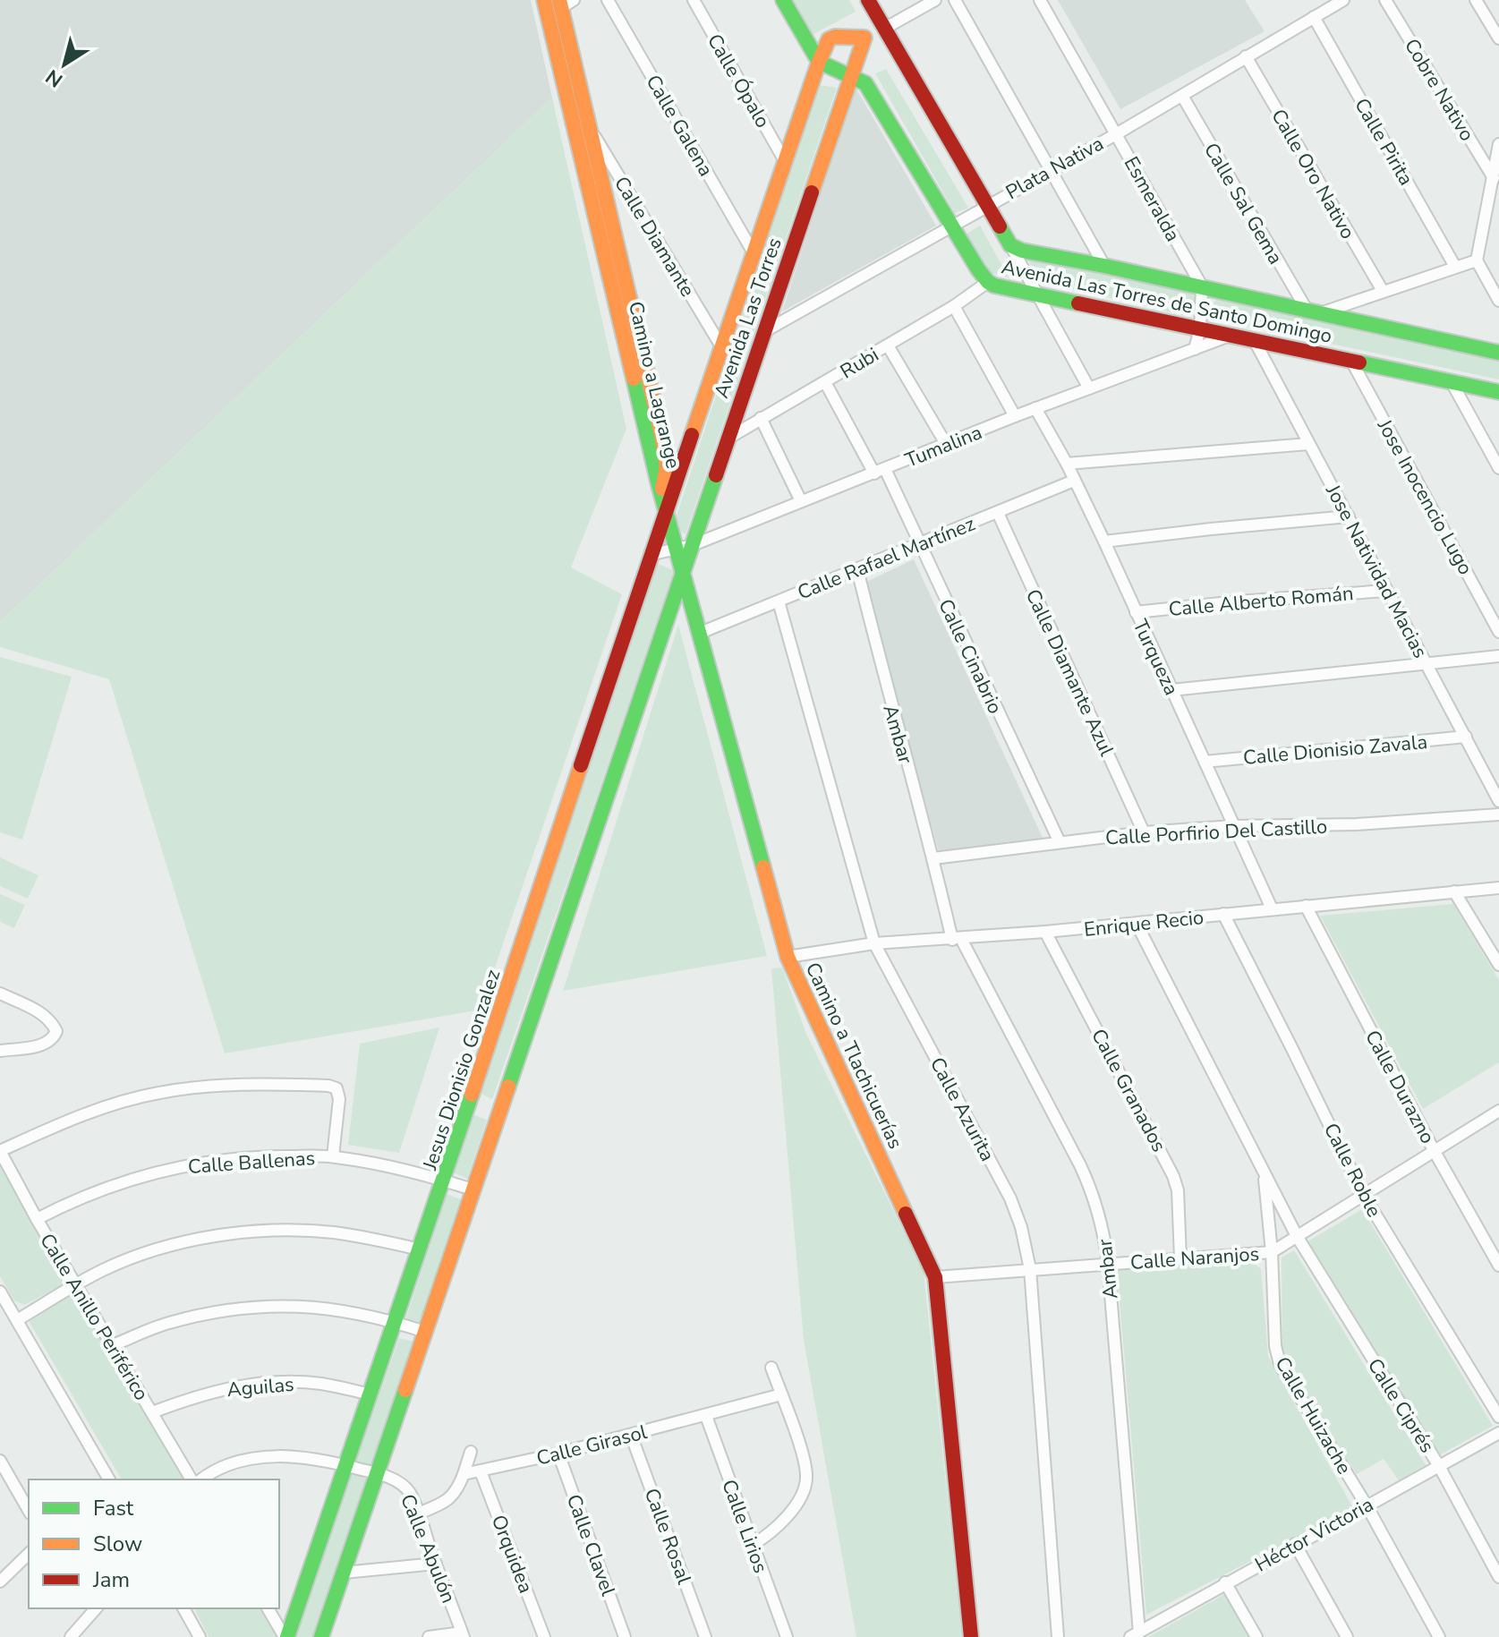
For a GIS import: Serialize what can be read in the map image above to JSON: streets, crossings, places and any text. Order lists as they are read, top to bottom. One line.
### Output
{"streets":{"street":["Calle Ópalo","Cobre Nativo","Calle Galena","Calle Pirita","Plata Nativa","Calle Oro Nativo","Esmeralda","Calle Sal Gema","Calle Diamante","Avenida Las Torres de Santo Domingo","Avenida Las Torres","Rubi","Camino a Lagrange","Tumalina","Jose Inocencio Lugo","Calle Rafael Martínez","Jose Natividad Macias","Calle Alberto Román","Calle Cinabrio","Turqueza","Calle Diamante Azul","Ambar","Calle Dionisio Zavala","Calle Porfirio Del Castillo","Enrique Recio","Camino a Tlachicuerías","Jesus Dionisio Gonzalez","Calle Durazno","Calle Granados","Calle Azurita","Calle Ballenas","Calle Roble","Calle Naranjos","Calle Anillo Periférico","Aguilas","Calle Ciprés","Calle Huizache","Calle Girasol","Calle Lirios","Héctor Victoria","Calle Rosal","Calle Clavel","Calle Abulón","Orquidea"]},"crossings":[["Calle Ópalo","Avenida Las Torres"],["Calle Galena","Avenida Las Torres"],["Calle Pirita","Plata Nativa"],["Plata Nativa","Calle Oro Nativo"],["Plata Nativa","Esmeralda"],["Plata Nativa","Calle Sal Gema"],["Plata Nativa","Avenida Las Torres de Santo Domingo"],["Plata Nativa","Avenida Las Torres"],["Esmeralda","Avenida Las Torres de Santo Domingo"],["Calle Sal Gema","Avenida Las Torres de Santo Domingo"],["Calle Diamante","Avenida Las Torres"],["Calle Diamante","Camino a Lagrange"],["Avenida Las Torres de Santo Domingo","Avenida Las Torres"],["Avenida Las Torres de Santo Domingo","Rubi"],["Avenida Las Torres de Santo Domingo","Tumalina"],["Avenida Las Torres de Santo Domingo","Jose Inocencio Lugo"],["Avenida Las Torres de Santo Domingo","Jose Natividad Macias"],["Avenida Las Torres","Rubi"],["Avenida Las Torres","Tumalina"],["Avenida Las Torres","Camino a Tlachicuerías"],["Avenida Las Torres","Jesus Dionisio Gonzalez"],["Rubi","Calle Cinabrio"],["Camino a Lagrange","Camino a Tlachicuerías"],["Tumalina","Calle Cinabrio"],["Tumalina","Turqueza"],["Tumalina","Camino a Tlachicuerías"],["Tumalina","Jesus Dionisio Gonzalez"],["Calle Rafael Martínez","Calle Cinabrio"],["Calle Rafael Martínez","Turqueza"],["Calle Rafael Martínez","Calle Diamante Azul"],["Calle Rafael Martínez","Ambar"],["Calle Rafael Martínez","Camino a Tlachicuerías"],["Calle Rafael Martínez","Calle Azurita"],["Jose Natividad Macias","Calle Alberto Román"],["Jose Natividad Macias","Calle Dionisio Zavala"],["Calle Alberto Román","Turqueza"],["Calle Cinabrio","Calle Porfirio Del Castillo"],["Turqueza","Calle Dionisio Zavala"],["Turqueza","Calle Porfirio Del Castillo"],["Turqueza","Enrique Recio"],["Calle Diamante Azul","Calle Porfirio Del Castillo"],["Ambar","Calle Porfirio Del Castillo"],["Ambar","Enrique Recio"],["Ambar","Calle Naranjos"],["Ambar","Héctor Victoria"],["Enrique Recio","Camino a Tlachicuerías"],["Enrique Recio","Calle Durazno"],["Enrique Recio","Calle Granados"],["Enrique Recio","Calle Azurita"],["Enrique Recio","Calle Roble"],["Enrique Recio","Calle Huizache"],["Camino a Tlachicuerías","Jesus Dionisio Gonzalez"],["Camino a Tlachicuerías","Calle Naranjos"],["Jesus Dionisio Gonzalez","Calle Ballenas"],["Jesus Dionisio Gonzalez","Aguilas"],["Jesus Dionisio Gonzalez","Calle Abulón"],["Calle Durazno","Calle Naranjos"],["Calle Granados","Calle Naranjos"],["Calle Azurita","Calle Naranjos"],["Calle Ballenas","Calle Anillo Periférico"],["Calle Roble","Calle Naranjos"],["Calle Naranjos","Calle Ciprés"],["Calle Naranjos","Calle Huizache"],["Calle Anillo Periférico","Aguilas"],["Calle Ciprés","Calle Huizache"],["Calle Ciprés","Héctor Victoria"],["Calle Huizache","Héctor Victoria"],["Calle Girasol","Calle Lirios"],["Calle Girasol","Calle Rosal"],["Calle Girasol","Calle Clavel"],["Calle Girasol","Orquidea"]],"legend":["Fast","Slow","Jam"],"north":"bottom left"}
